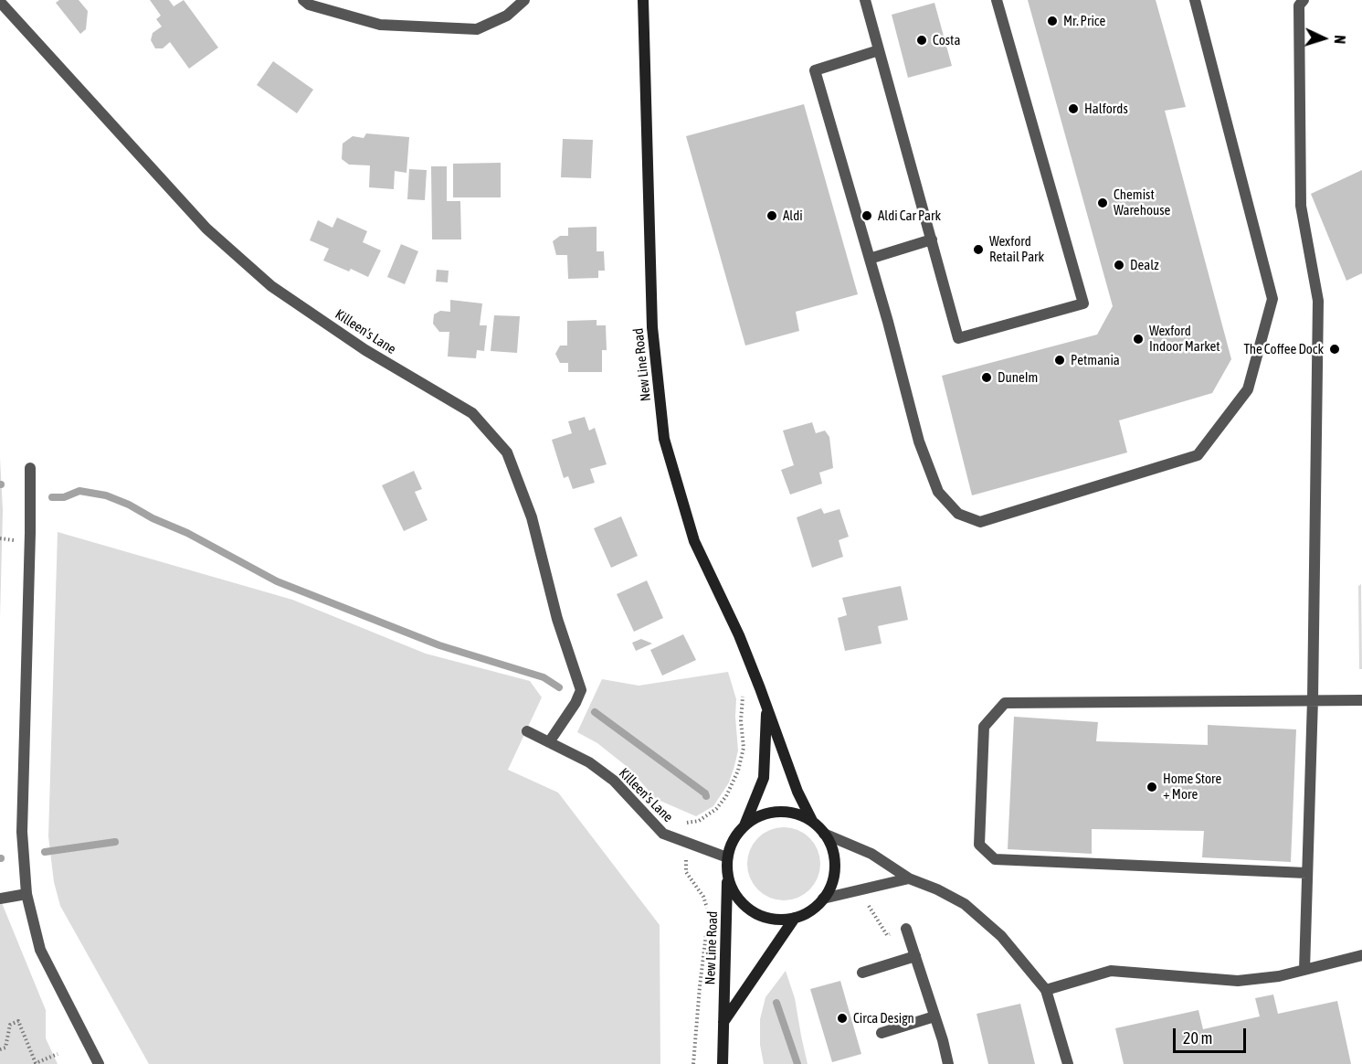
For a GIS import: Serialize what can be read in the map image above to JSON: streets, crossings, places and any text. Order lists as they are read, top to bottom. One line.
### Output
{"streets":{"main road":["New Line Road"],"street":["Killeen's Lane"]},"crossings":[["Killeen's Lane","New Line Road"]],"places":["Mr. Price","Costa","Halfords","Chemist Warehouse","Aldi","Aldi Car Park","Wexford Retail Park","Dealz","Wexford Indoor Market","The Coffee Dock","Petmania","DuneIm","Home Store + More","Circa Design"],"scale_bar":"20 m","north":"right"}
